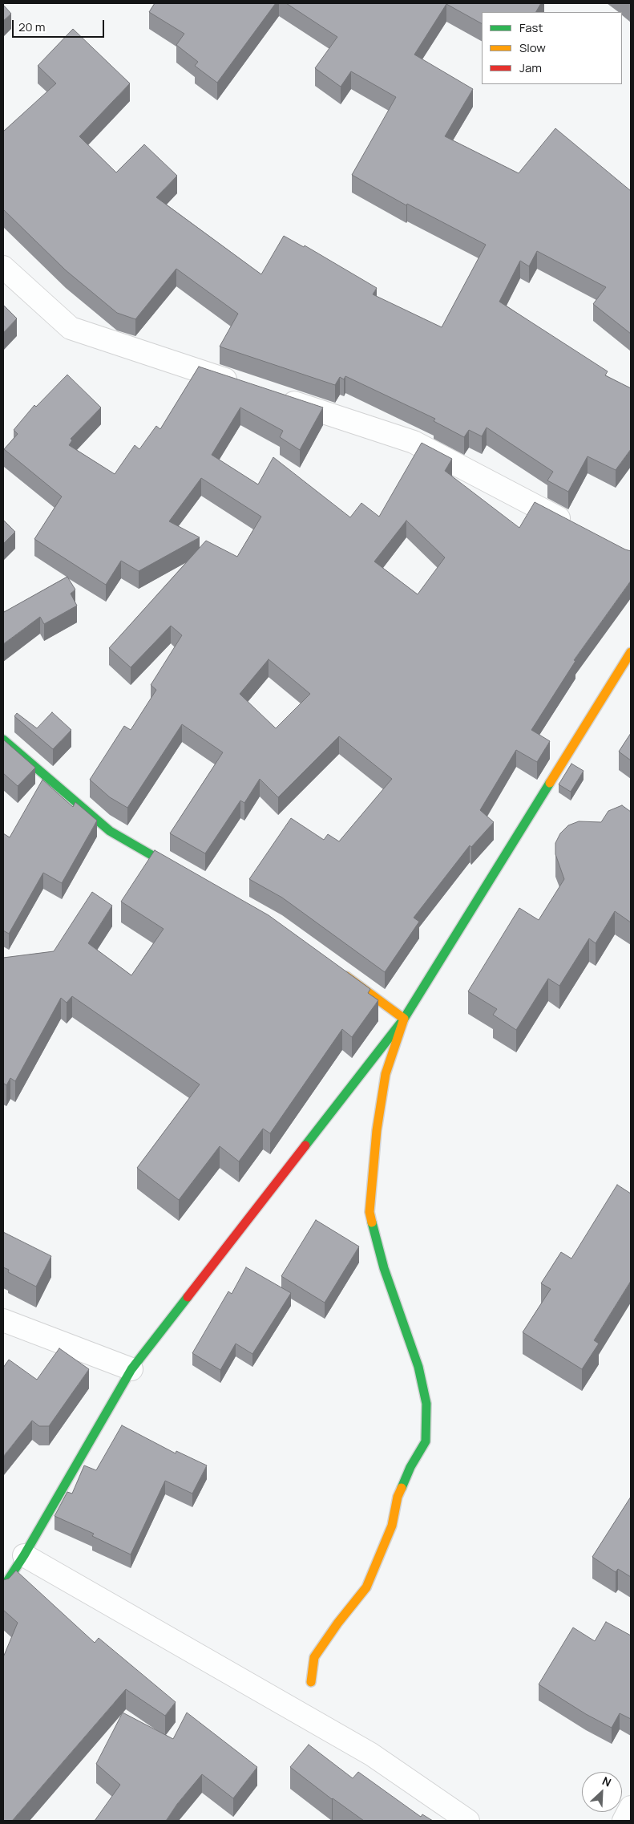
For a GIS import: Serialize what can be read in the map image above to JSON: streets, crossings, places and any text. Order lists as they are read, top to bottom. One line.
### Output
{"legend":["Fast","Slow","Jam"],"scale_bar":"20 m","north":"top right"}
